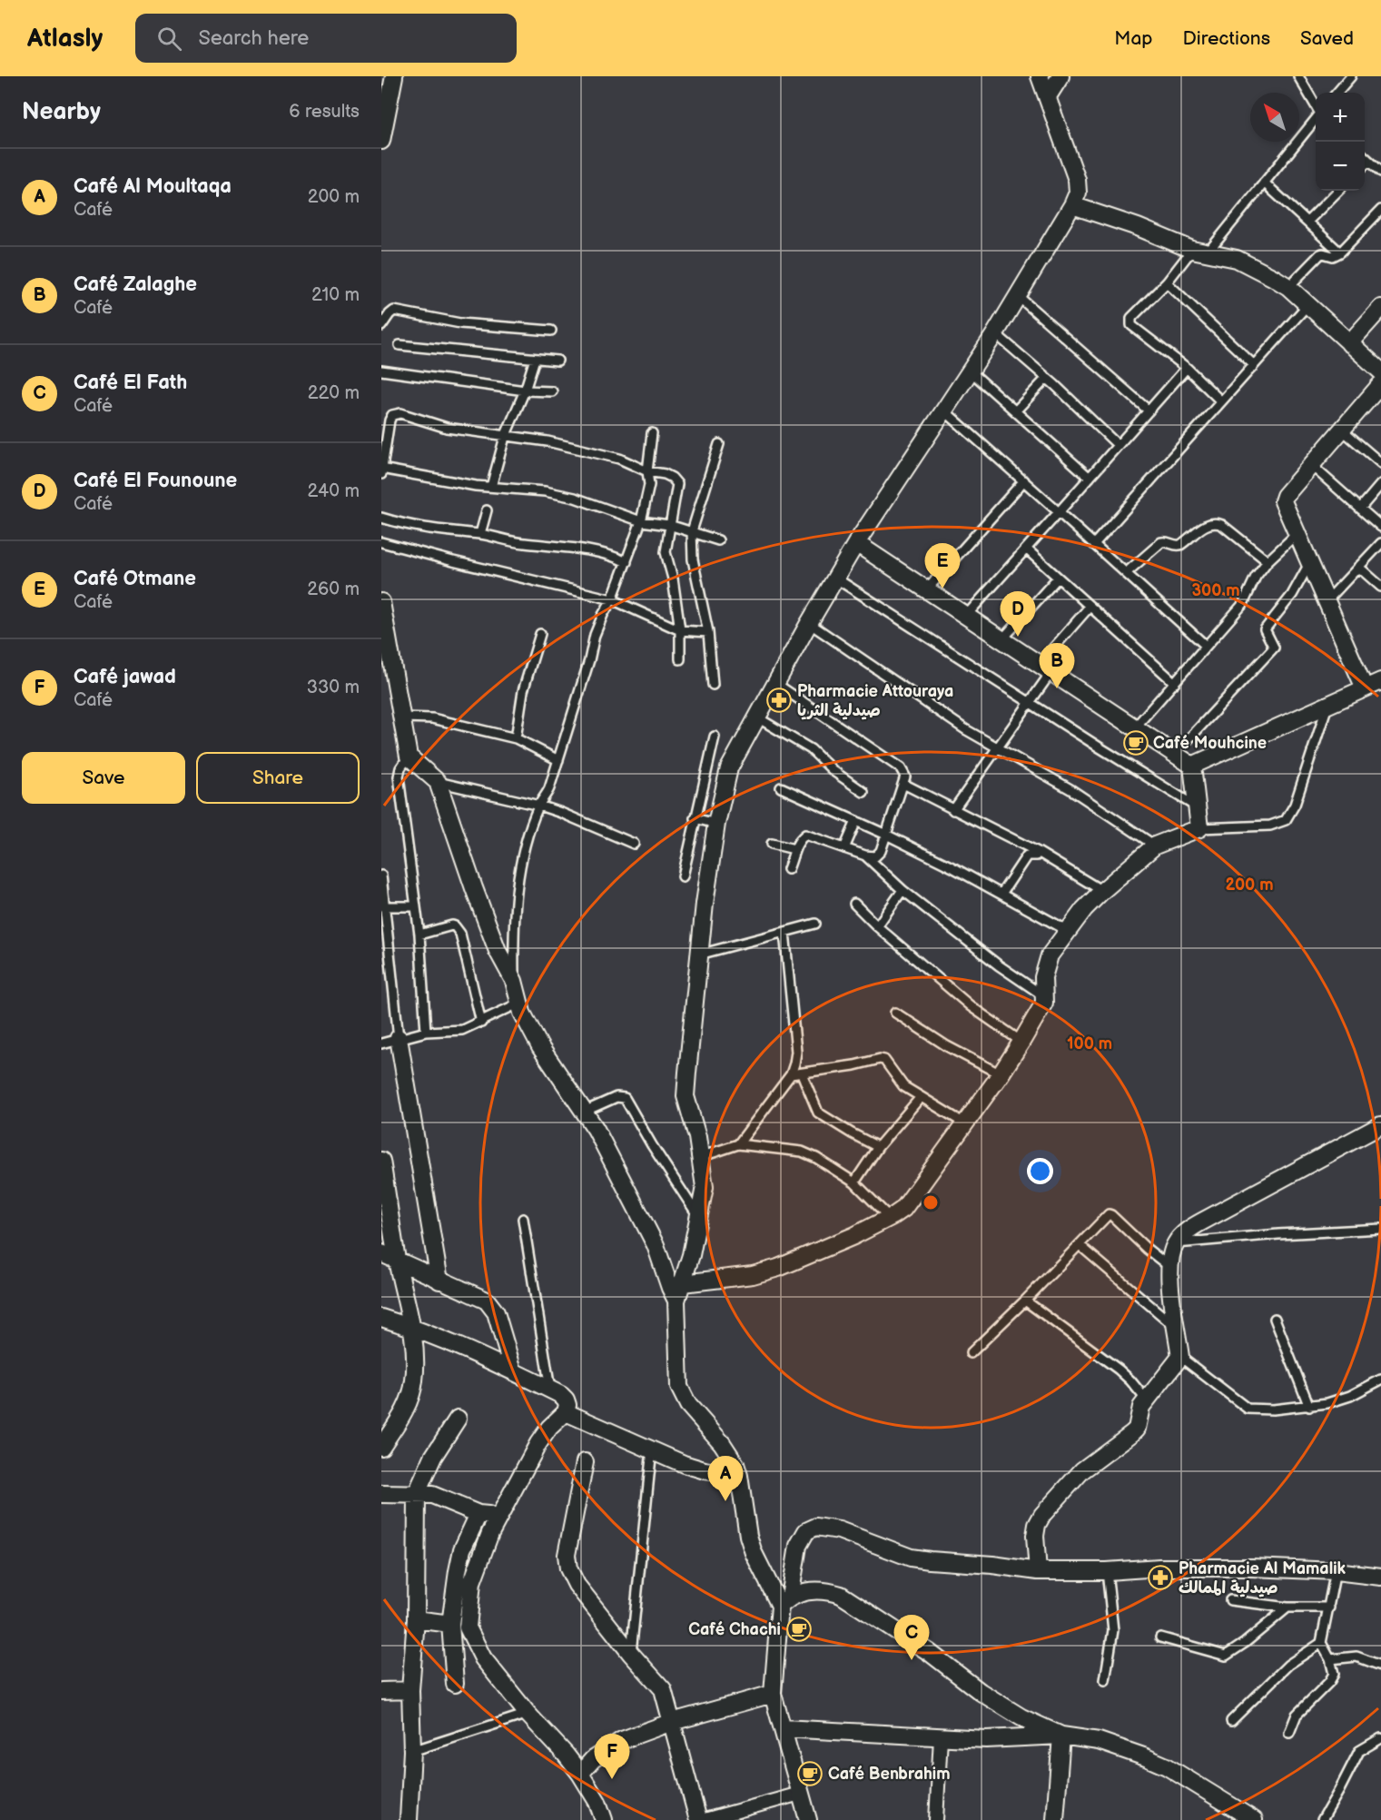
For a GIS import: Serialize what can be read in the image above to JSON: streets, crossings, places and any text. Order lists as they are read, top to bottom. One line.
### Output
{"places":{"pharmacy":["Pharmacie Attouraya صيدلية الثريا","Pharmacie Al Mamalik صيدلية الممالك"],"cafe":["Café Mouhcine","Café Chachi","Café Benbrahim"]},"north":"top left","page":{"header":"Atlasly","search":"Search here","nav":["Map","Directions","Saved"],"heading":["Nearby","6 results"],"map_buttons":["+","−"],"list":[{"mark":"A","name":"Café Al Moultaqa","note":"Café","value":"200 m"},{"mark":"B","name":"Café Zalaghe","note":"Café","value":"210 m"},{"mark":"C","name":"Café El Fath","note":"Café","value":"220 m"},{"mark":"D","name":"Café El Founoune","note":"Café","value":"240 m"},{"mark":"E","name":"Café Otmane","note":"Café","value":"260 m"},{"mark":"F","name":"Café jawad","note":"Café","value":"330 m"}],"pins":["E","D","B","A","C","F"],"buttons":["Save","Share"]},"rings":["300 m","200 m","100 m"]}
